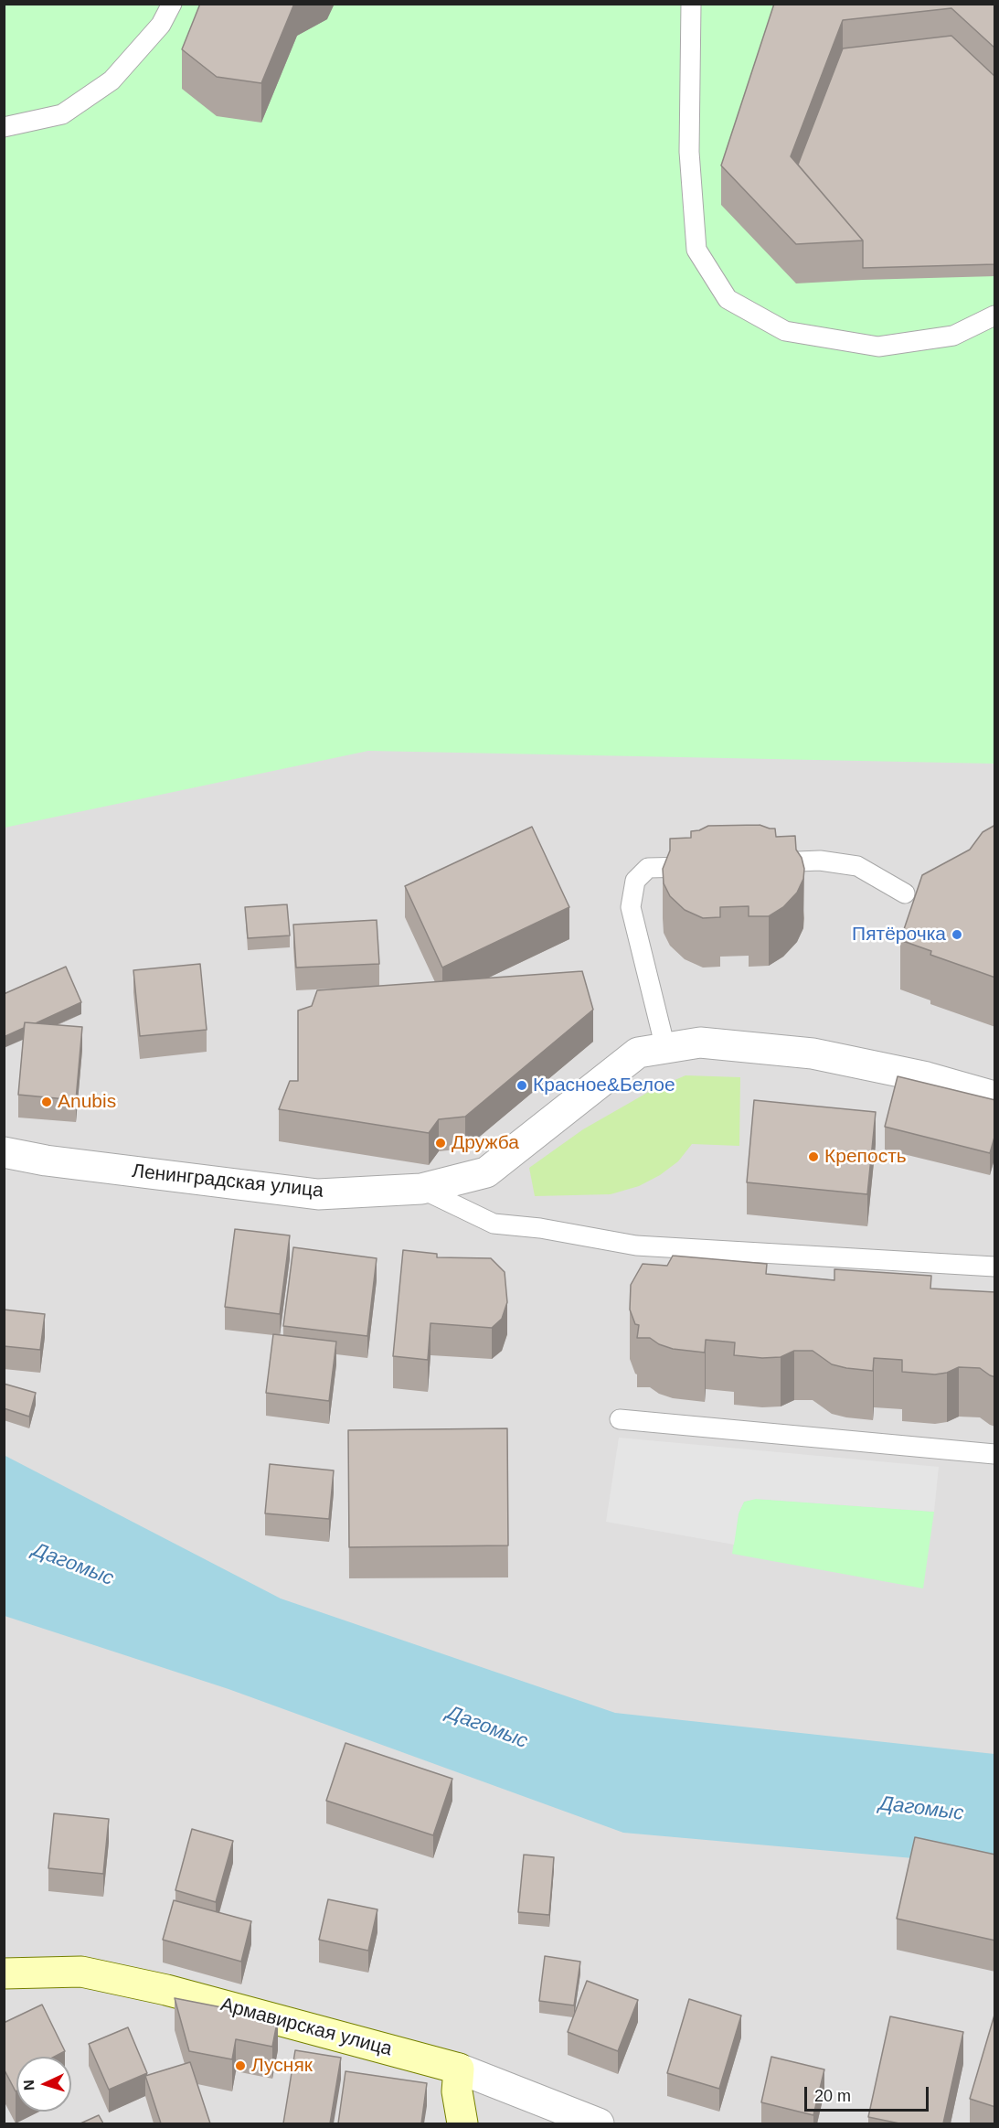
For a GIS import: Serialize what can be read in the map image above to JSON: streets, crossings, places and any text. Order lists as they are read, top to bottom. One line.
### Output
{"streets":{"street":["Ленинградская улица","Армавирская улица"]},"water":["Дагомыс"],"places":["Пятёрочка","Красное&Белое","Anubis","Дружба","Крепость","Лусняк"],"scale_bar":"20 m","north":"left"}
